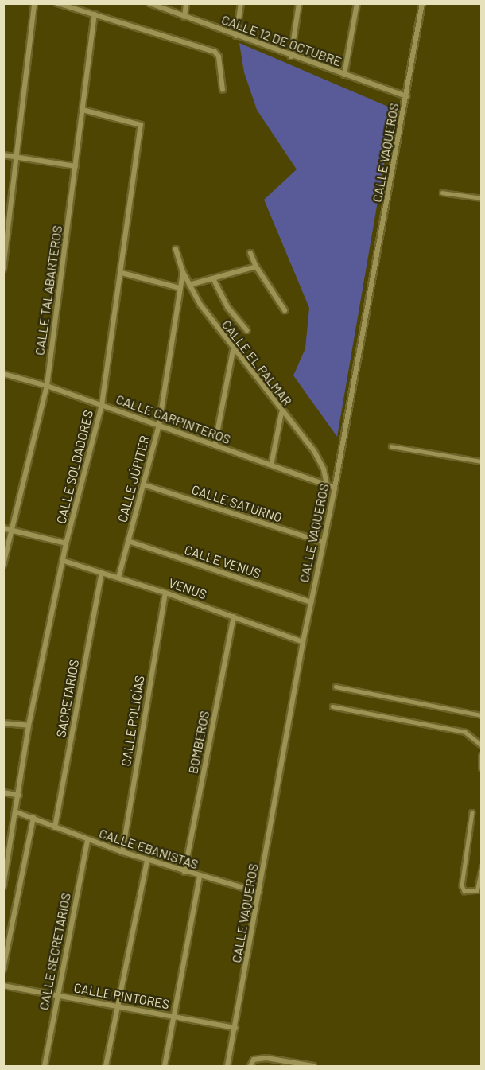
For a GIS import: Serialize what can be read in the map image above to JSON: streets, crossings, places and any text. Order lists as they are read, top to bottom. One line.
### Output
{"streets":{"street":["CALLE 12 DE OCTUBRE","CALLE VAQUEROS","CALLE TALABARTEROS","CALLE EL PALMAR","CALLE CARPINTEROS","CALLE SOLDADORES","CALLE JÚPITER","CALLE SATURNO","CALLE VENUS","VENUS","SACRETARIOS","CALLE POLICÍAS","BOMBEROS","CALLE EBANISTAS","CALLE SECRETARIOS","CALLE PINTORES"]},"crossings":[["CALLE 12 DE OCTUBRE","CALLE VAQUEROS"],["CALLE VAQUEROS","CALLE CARPINTEROS"],["CALLE VAQUEROS","CALLE SATURNO"],["CALLE VAQUEROS","CALLE VENUS"],["CALLE VAQUEROS","VENUS"],["CALLE VAQUEROS","CALLE EBANISTAS"],["CALLE VAQUEROS","CALLE PINTORES"],["CALLE TALABARTEROS","CALLE CARPINTEROS"],["CALLE TALABARTEROS","CALLE SOLDADORES"],["CALLE EL PALMAR","CALLE CARPINTEROS"],["CALLE EL PALMAR","CALLE JÚPITER"],["CALLE CARPINTEROS","CALLE SOLDADORES"],["CALLE CARPINTEROS","CALLE JÚPITER"],["CALLE SOLDADORES","VENUS"],["CALLE JÚPITER","CALLE SATURNO"],["CALLE JÚPITER","CALLE VENUS"],["CALLE JÚPITER","VENUS"],["VENUS","SACRETARIOS"],["VENUS","CALLE POLICÍAS"],["VENUS","BOMBEROS"],["SACRETARIOS","CALLE EBANISTAS"],["CALLE POLICÍAS","CALLE EBANISTAS"],["BOMBEROS","CALLE EBANISTAS"],["CALLE EBANISTAS","CALLE SECRETARIOS"],["CALLE SECRETARIOS","CALLE PINTORES"]]}
